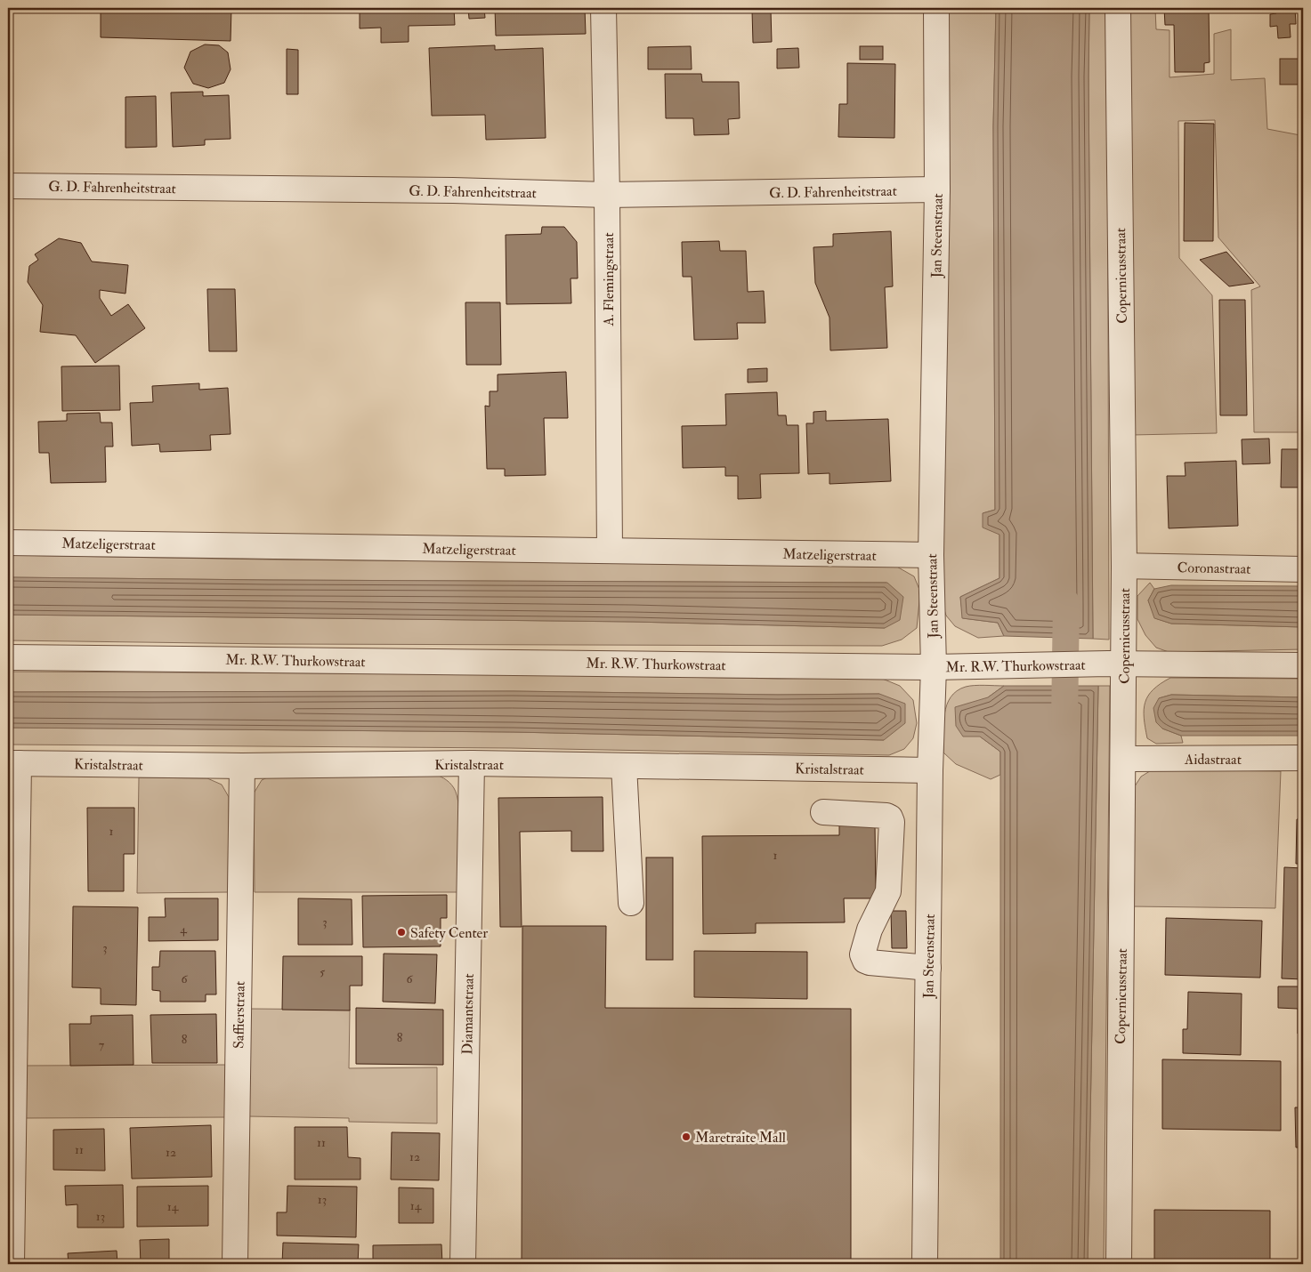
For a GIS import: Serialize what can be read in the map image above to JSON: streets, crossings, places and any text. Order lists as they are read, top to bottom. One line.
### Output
{"streets":{"street":["G. D. Fahrenheitstraat","Jan Steenstraat","Copernicusstraat","A. Flemingstraat","Matzeligerstraat","Coronastraat","Mr. R.W. Thurkowstraat","Aidastraat","Kristalstraat","Diamantstraat","Saffierstraat"]},"crossings":[["G. D. Fahrenheitstraat","Jan Steenstraat"],["G. D. Fahrenheitstraat","A. Flemingstraat"],["Jan Steenstraat","Matzeligerstraat"],["Jan Steenstraat","Mr. R.W. Thurkowstraat"],["Jan Steenstraat","Kristalstraat"],["Copernicusstraat","Coronastraat"],["Copernicusstraat","Mr. R.W. Thurkowstraat"],["Copernicusstraat","Aidastraat"],["A. Flemingstraat","Matzeligerstraat"],["Kristalstraat","Diamantstraat"],["Kristalstraat","Saffierstraat"]],"places":["Safety Center","Maretraite Mall"],"house_numbers":["1","1","3","4","3","5","6","6","8","8","7","11","11","12","12","13","14","14","13"]}
